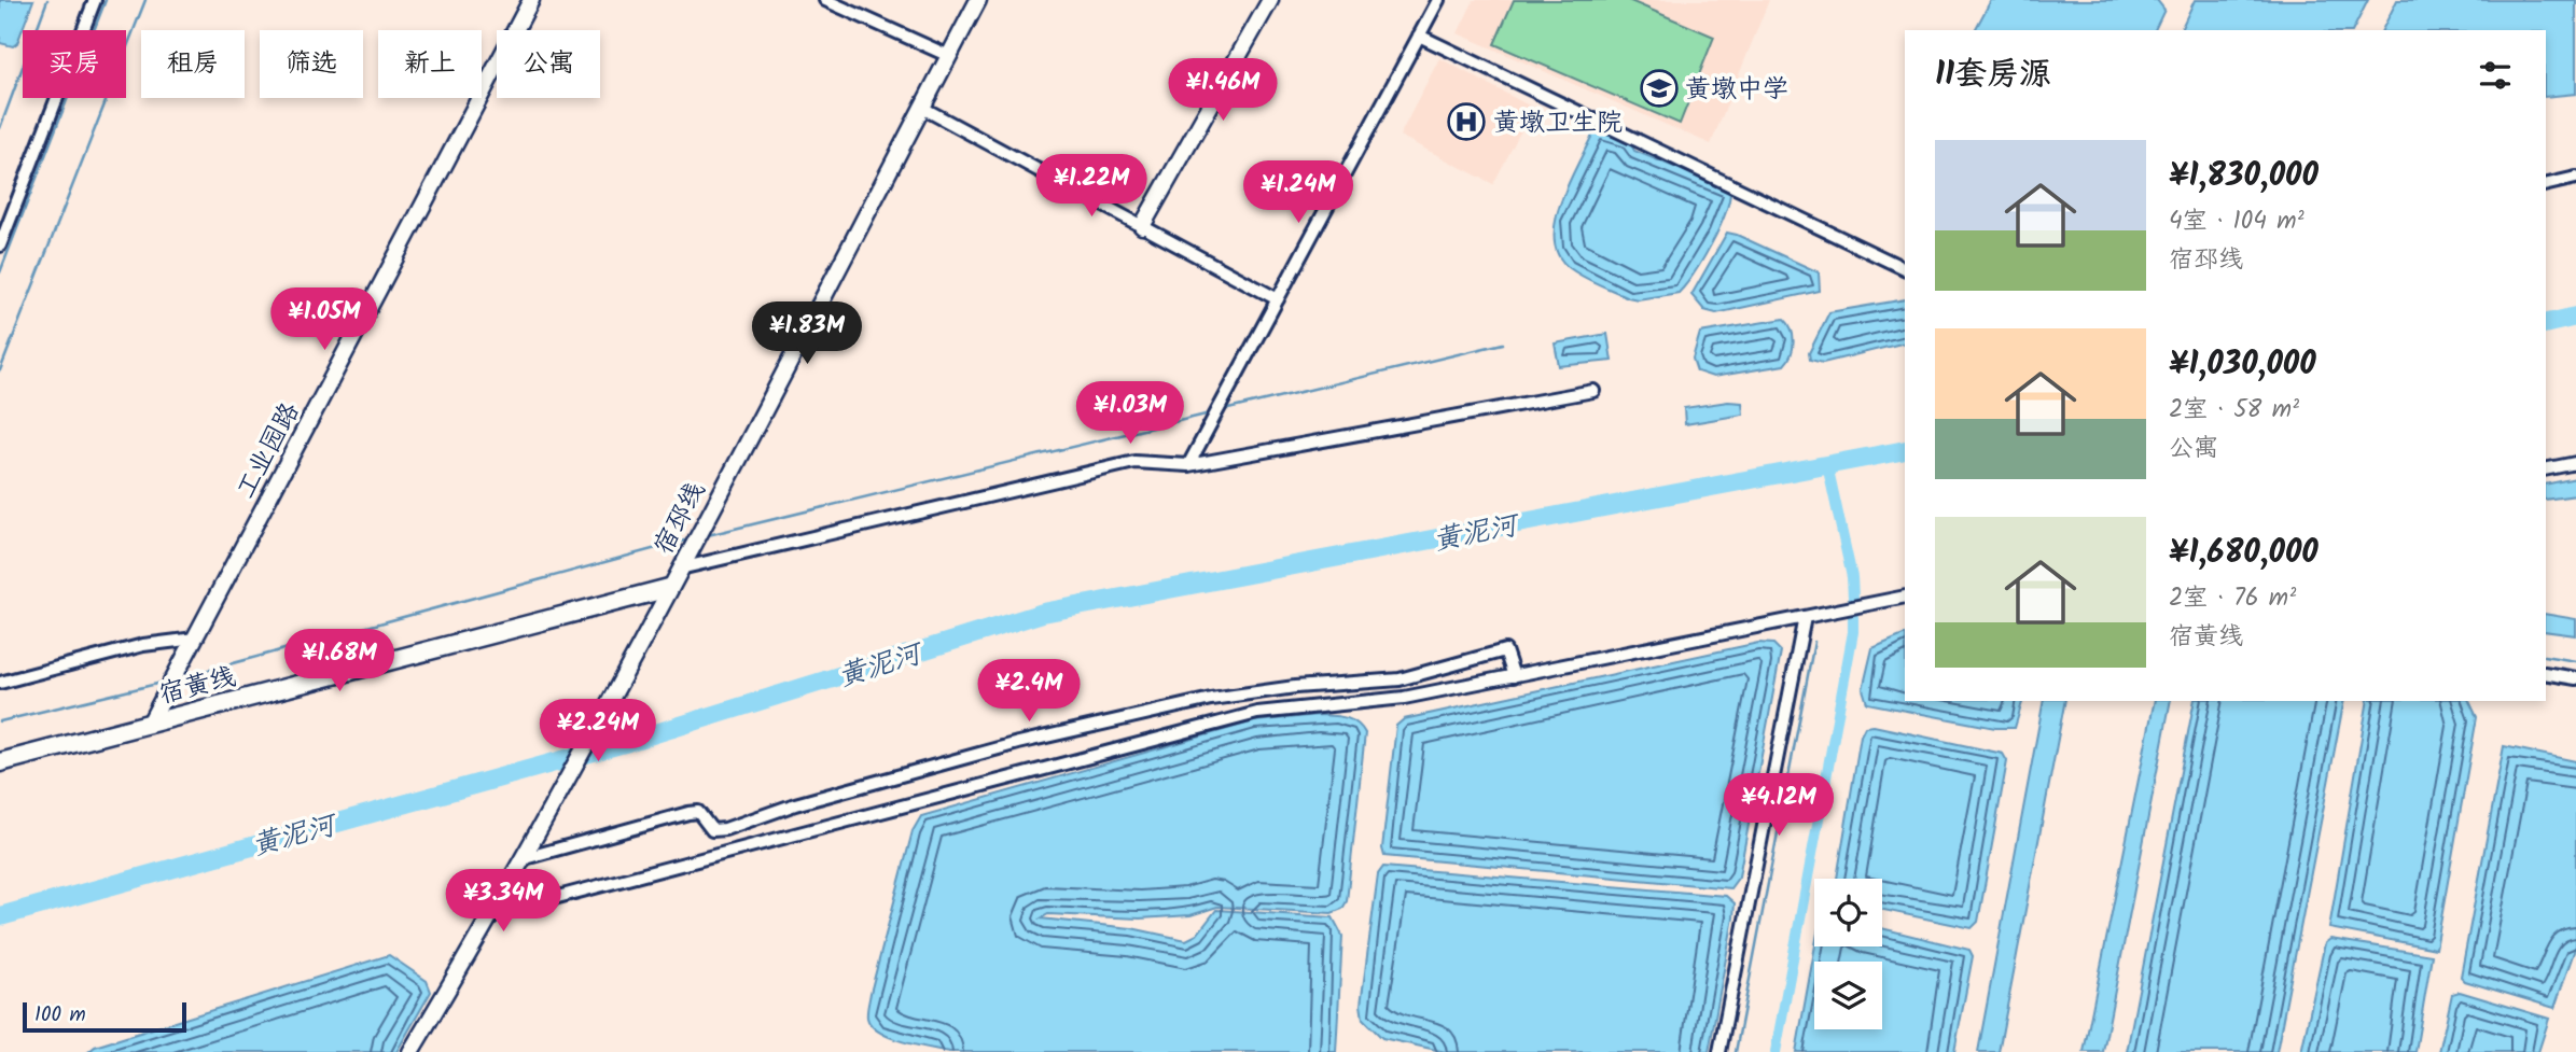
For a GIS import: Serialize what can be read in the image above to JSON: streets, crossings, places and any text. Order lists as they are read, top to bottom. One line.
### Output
{"streets":{"main road":["宿黄线"],"street":["工业园路","宿邳线"]},"crossings":[["工业园路","宿黄线"],["宿邳线","宿黄线"]],"water":["黄泥河"],"places":{"school or university":["黄墩中学"],"hospital":["黄墩卫生院"]},"scale_bar":"100 m","page":{"chip":["买房","租房","筛选","新上","公寓"],"heading":"11套房源","price":["¥1.46M","¥1.22M","¥1.24M","¥1.05M","¥1.83M","¥1.03M","¥1.68M","¥2.4M","¥2.24M","¥4.12M","¥3.34M"],"list":[{"name":"¥1,830,000","note":"4室 · 104 m² · 宿邳线"},{"name":"¥1,030,000","note":"2室 · 58 m² · 公寓"},{"name":"¥1,680,000","note":"2室 · 76 m² · 宿黄线"}],"scale":"100 m"}}
